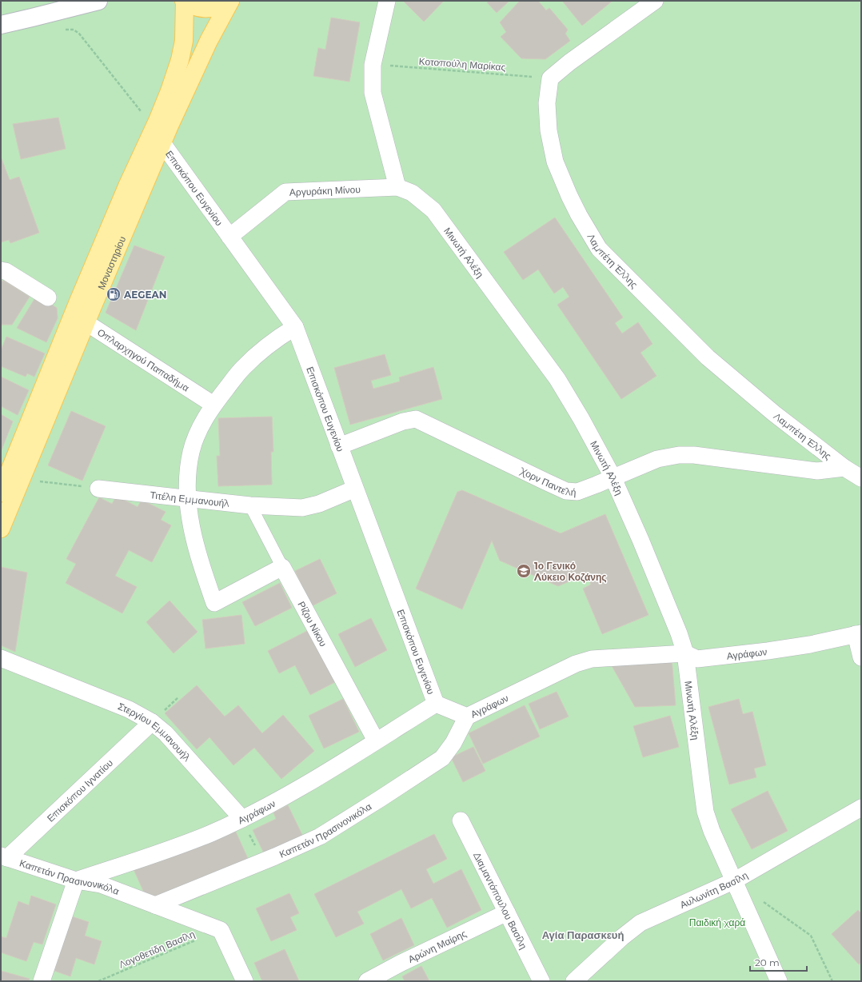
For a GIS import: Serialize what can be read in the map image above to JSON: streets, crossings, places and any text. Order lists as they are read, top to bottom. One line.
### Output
{"streets":{"main road":["Μοναστηρίου"],"street":["Επισκόπου Ευγενίου","Αργυράκη Μίνου","Μινωτή Αλέξη","Λαμπέτη Έλλης","Οπλαρχηγού Παπαδήμα","Χορν Παντελή","Τιτέλη Εμμανουήλ","Ρίζου Νίκου","Αγράφων","Στεργίου Εμμανουήλ","Επισκόπου Ιγνατίου","Καπετάν Πρασινονικόλα","Αυλωνίτη Βασίλη","Διαμαντόπουλου Βασίλη","Αρώνη Μαίρης"],"path":["Κοτοπούλη Μαρίκας","Λογοθετίδη Βασίλη"]},"crossings":[["Κοτοπούλη Μαρίκας","Λαμπέτη Έλλης"],["Επισκόπου Ευγενίου","Αργυράκη Μίνου"],["Επισκόπου Ευγενίου","Μοναστηρίου"],["Επισκόπου Ευγενίου","Χορν Παντελή"],["Επισκόπου Ευγενίου","Τιτέλη Εμμανουήλ"],["Επισκόπου Ευγενίου","Αγράφων"],["Αργυράκη Μίνου","Μινωτή Αλέξη"],["Μινωτή Αλέξη","Χορν Παντελή"],["Μινωτή Αλέξη","Αγράφων"],["Μινωτή Αλέξη","Αυλωνίτη Βασίλη"],["Λαμπέτη Έλλης","Χορν Παντελή"],["Μοναστηρίου","Οπλαρχηγού Παπαδήμα"],["Τιτέλη Εμμανουήλ","Ρίζου Νίκου"],["Ρίζου Νίκου","Αγράφων"],["Αγράφων","Στεργίου Εμμανουήλ"],["Αγράφων","Καπετάν Πρασινονικόλα"],["Στεργίου Εμμανουήλ","Επισκόπου Ιγνατίου"],["Επισκόπου Ιγνατίου","Καπετάν Πρασινονικόλα"],["Καπετάν Πρασινονικόλα","Λογοθετίδη Βασίλη"],["Διαμαντόπουλου Βασίλη","Αρώνη Μαίρης"]],"districts":["Αγία Παρασκευή"],"parks":["Παιδική χαρά"],"places":{"fuel station":["AEGEAN"],"school or university":["1ο Γενικό Λύκειο Κοζάνης"]},"scale_bar":"20 m"}
